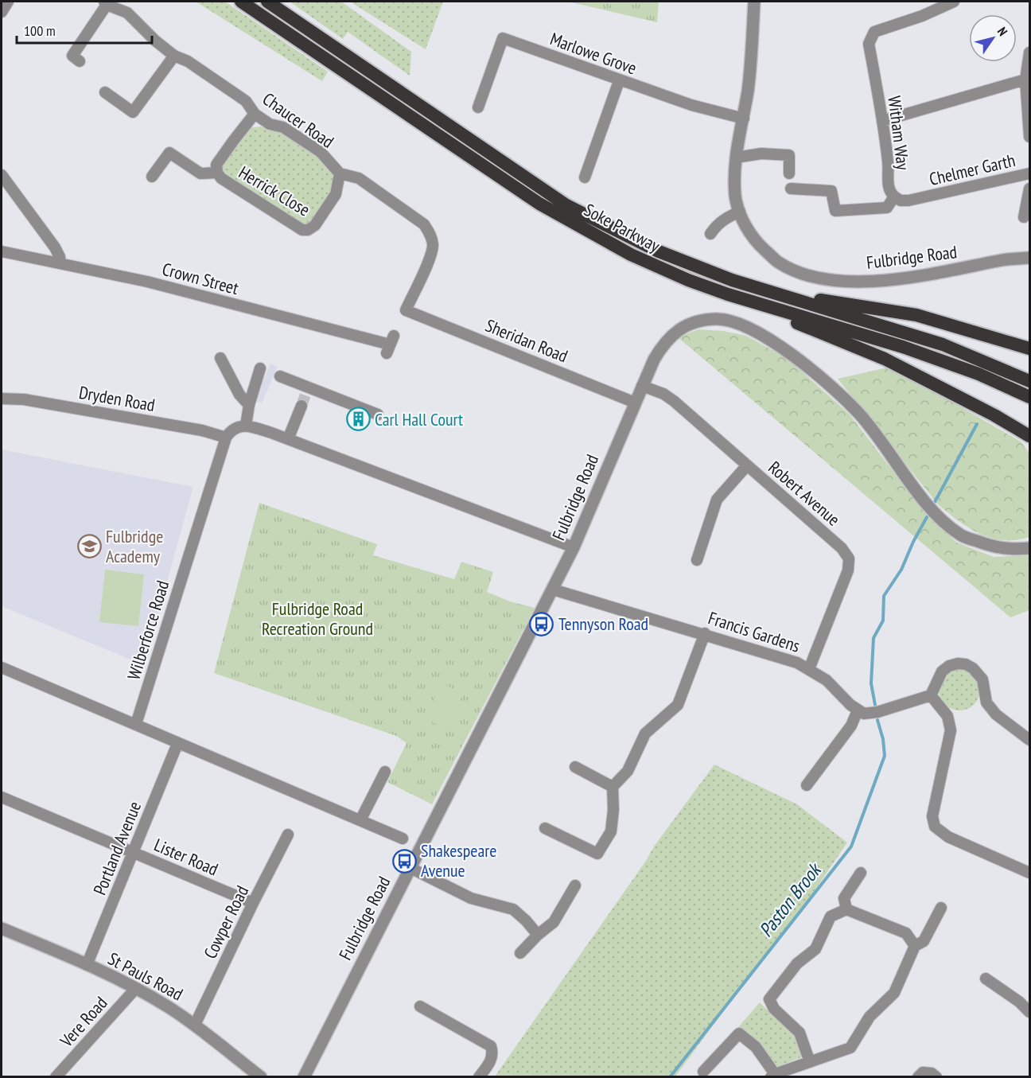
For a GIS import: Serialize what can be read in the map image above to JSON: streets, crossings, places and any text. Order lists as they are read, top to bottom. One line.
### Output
{"streets":{"highway":["Soke Parkway"],"street":["Marlowe Grove","Chaucer Road","Witham Way","Chelmer Garth","Herrick Close","Fulbridge Road","Crown Street","Sheridan Road","Dryden Road","Robert Avenue","Wilberforce Road","Francis Gardens","Portland Avenue","Lister Road","Cowper Road","St Pauls Road","Vere Road"]},"crossings":[["Marlowe Grove","Fulbridge Road"],["Chaucer Road","Herrick Close"],["Chaucer Road","Sheridan Road"],["Witham Way","Chelmer Garth"],["Fulbridge Road","Sheridan Road"],["Fulbridge Road","Robert Avenue"],["Fulbridge Road","Francis Gardens"],["Dryden Road","Wilberforce Road"],["Robert Avenue","Francis Gardens"],["Portland Avenue","Lister Road"],["Portland Avenue","St Pauls Road"],["Lister Road","Cowper Road"],["Cowper Road","St Pauls Road"],["St Pauls Road","Vere Road"]],"water":["Paston Brook"],"parks":["Fulbridge Road Recreation Ground"],"places":{"building":["Carl Hall Court"],"school or university":["Fulbridge Academy"],"bus stop":["Tennyson Road","Shakespeare Avenue"]},"scale_bar":"100 m","north":"top right"}
